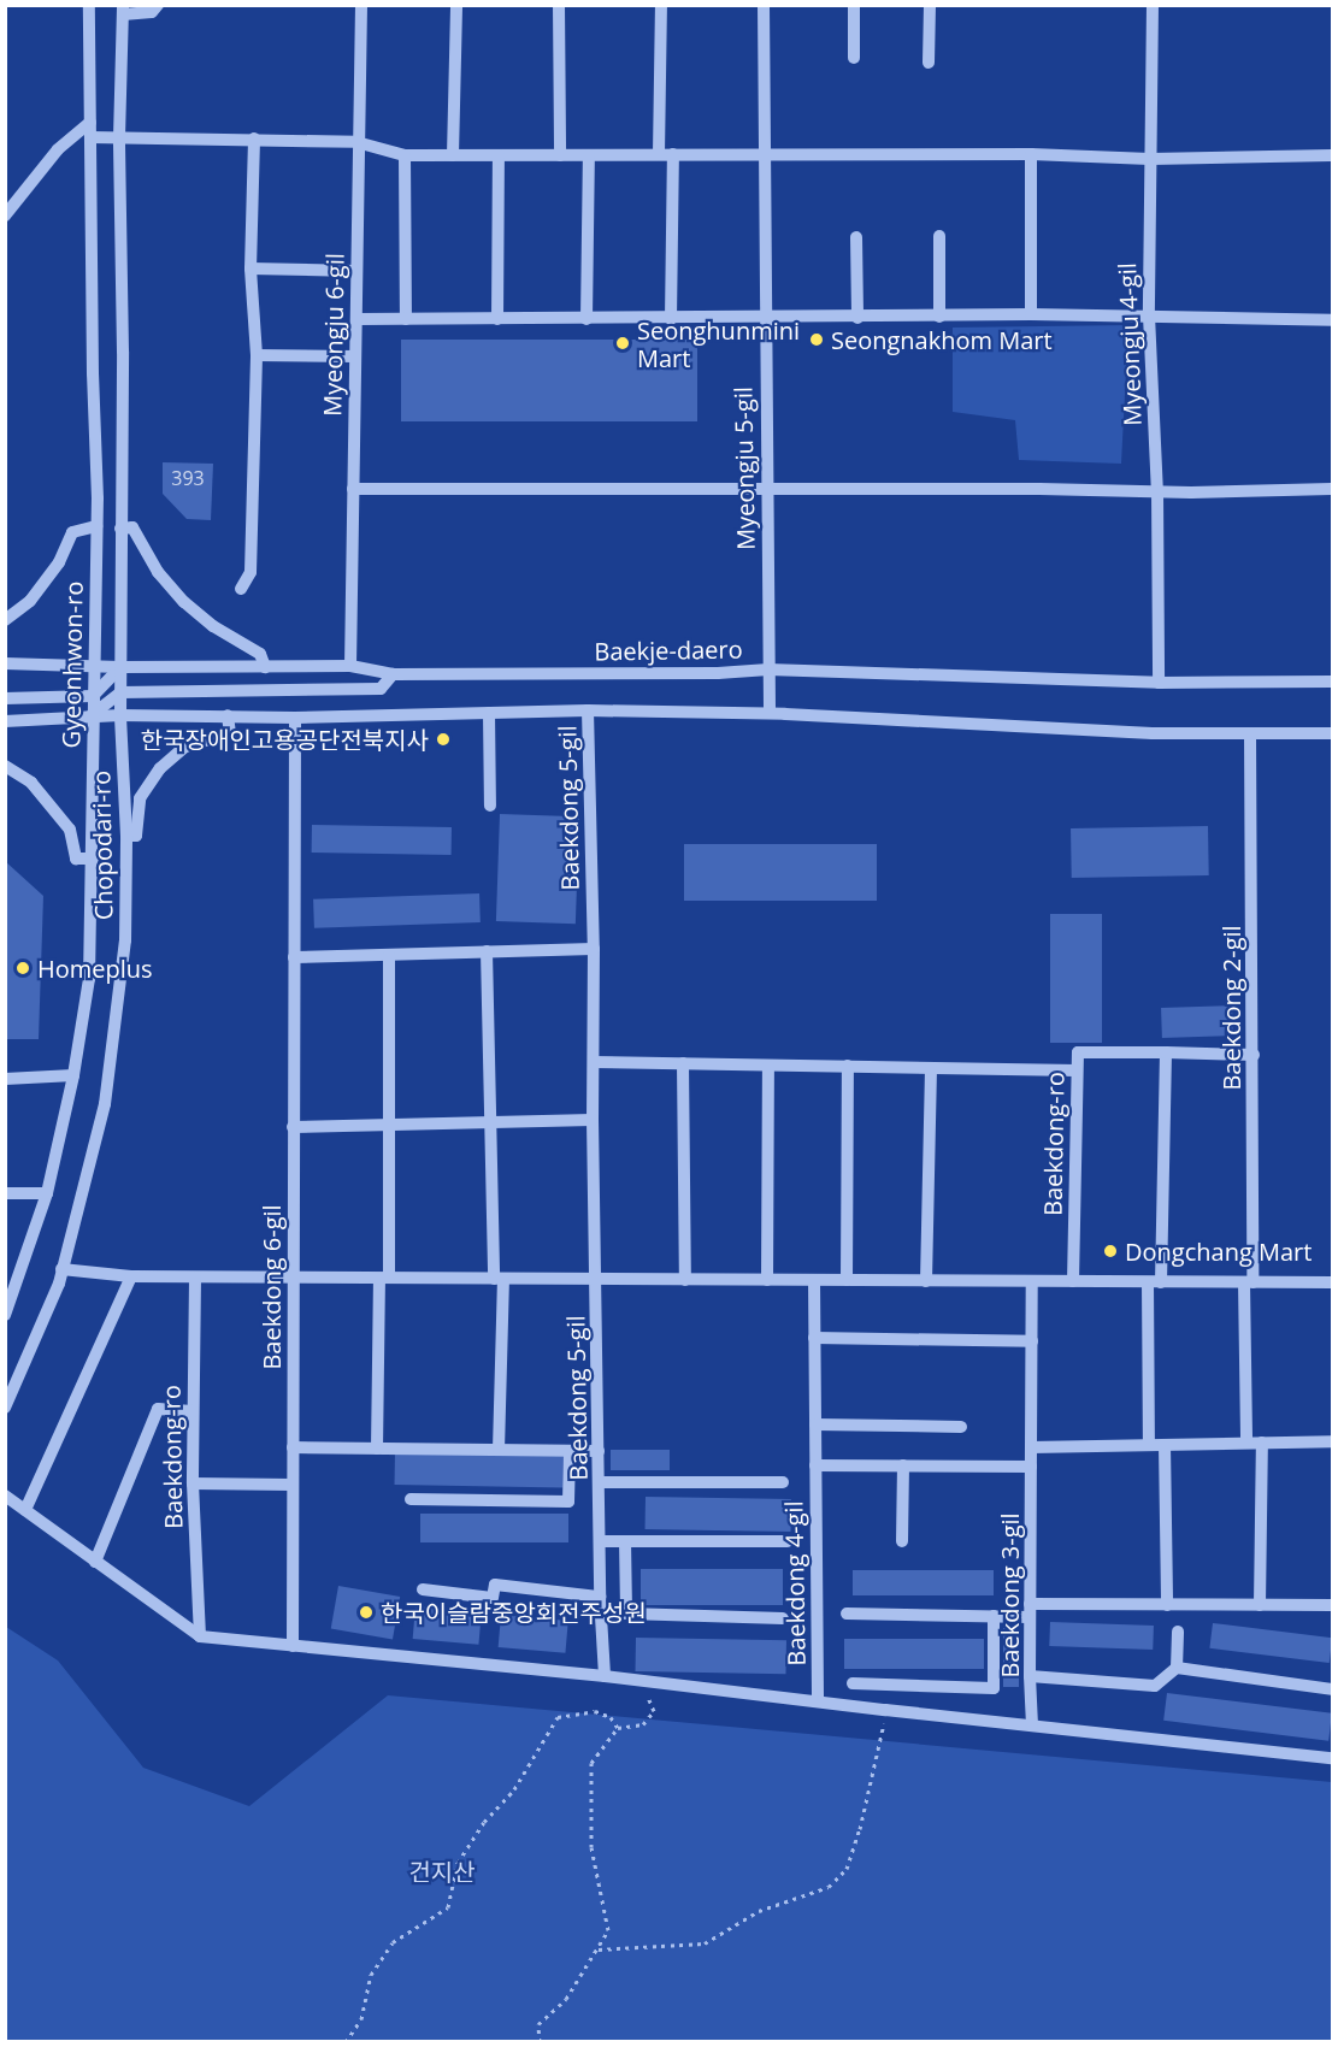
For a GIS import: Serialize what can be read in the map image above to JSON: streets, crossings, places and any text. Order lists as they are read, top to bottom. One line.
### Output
{"streets":{"street":["Myeongju 6-gil","Myeongju 4-gil","Myeongju 5-gil","Baekje-daero","Gyeonhwon-ro","Baekdong 5-gil","Chopodari-ro","Baekdong 2-gil","Baekdong-ro","Baekdong 6-gil","Baekdong 4-gil","Baekdong 3-gil"]},"crossings":[["Myeongju 6-gil","Baekje-daero"],["Myeongju 4-gil","Baekje-daero"],["Myeongju 5-gil","Baekje-daero"],["Baekje-daero","Gyeonhwon-ro"],["Baekje-daero","Chopodari-ro"],["Baekdong 2-gil","Baekdong-ro"]],"parks":["건지산"],"places":["Seongnakhom Mart","Seonghunmini Mart","한국장애인고용공단전북지사","Homeplus","Dongchang Mart","한국이슬람중앙회전주성원"],"house_numbers":["393"]}
